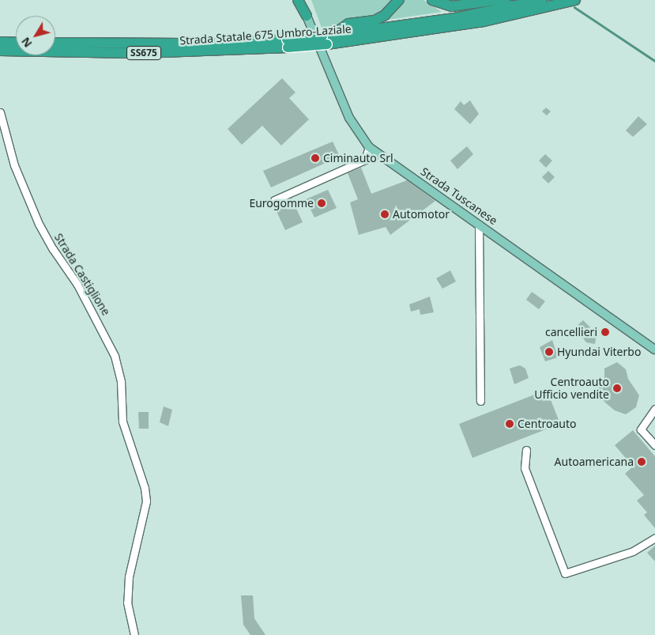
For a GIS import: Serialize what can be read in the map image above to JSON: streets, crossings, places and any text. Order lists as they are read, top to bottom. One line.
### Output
{"streets":{"highway":["Strada Statale 675 Umbro-Laziale","SS675","Strada Tuscanese"],"street":["Strada Castiglione"]},"places":["Ciminauto Srl","Eurogomme","Automotor","cancellieri","Hyundai Viterbo","Centroauto Ufficio vendite","Centroauto","Autoamericana"],"north":"bottom left"}
